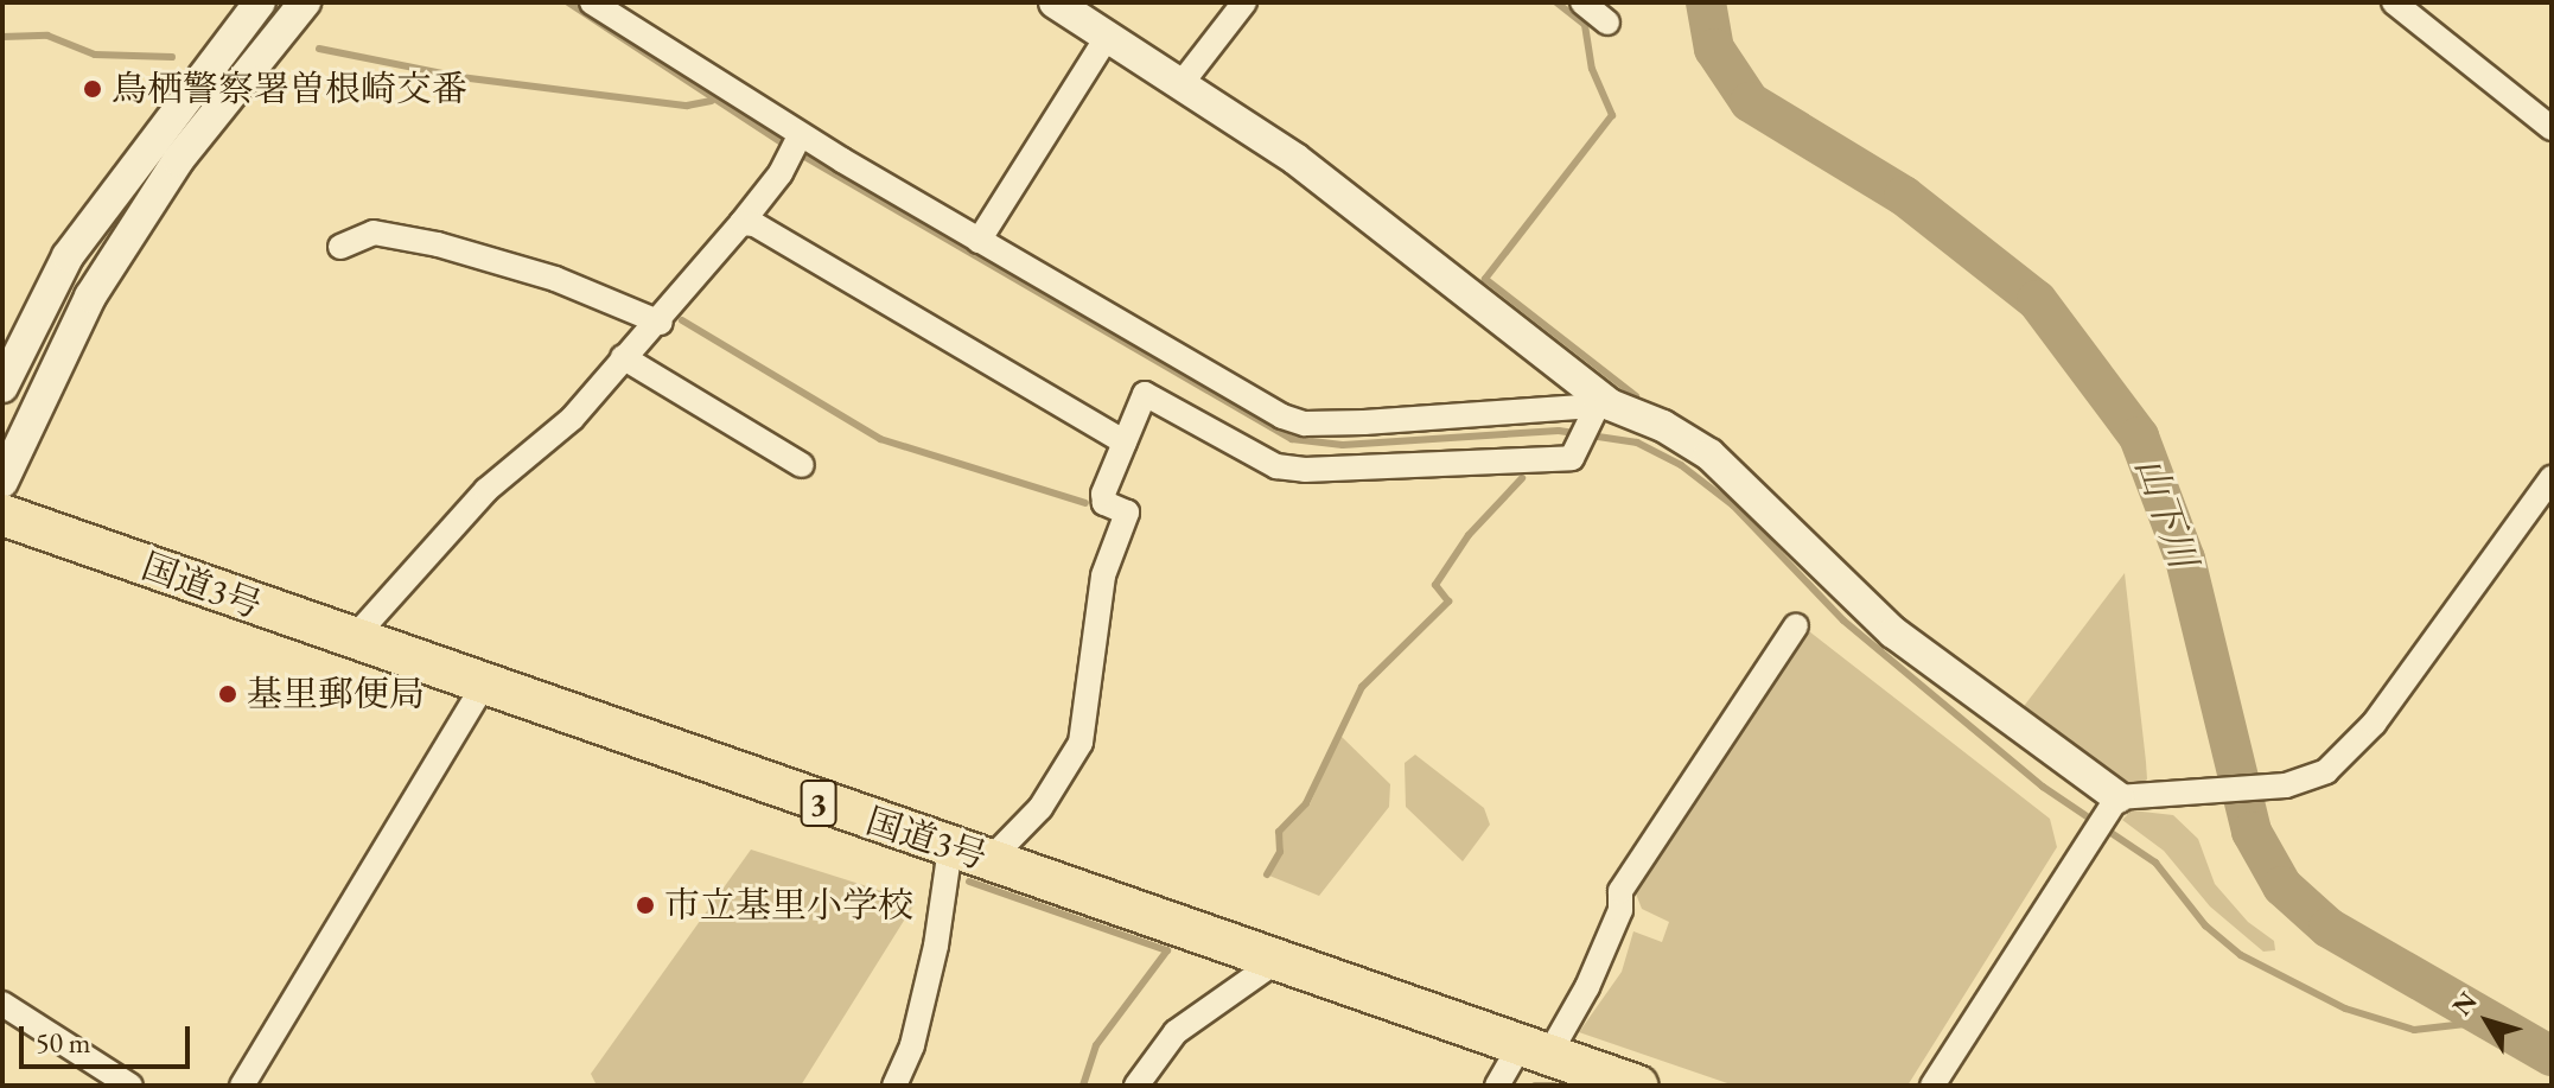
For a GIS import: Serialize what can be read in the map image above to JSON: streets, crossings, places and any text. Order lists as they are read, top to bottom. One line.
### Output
{"streets":{"highway":["国道3号","3"]},"water":["山下川"],"places":["鳥栖警察署曽根崎交番","基里郵便局","市立基里小学校"],"scale_bar":"50 m","north":"top left"}
